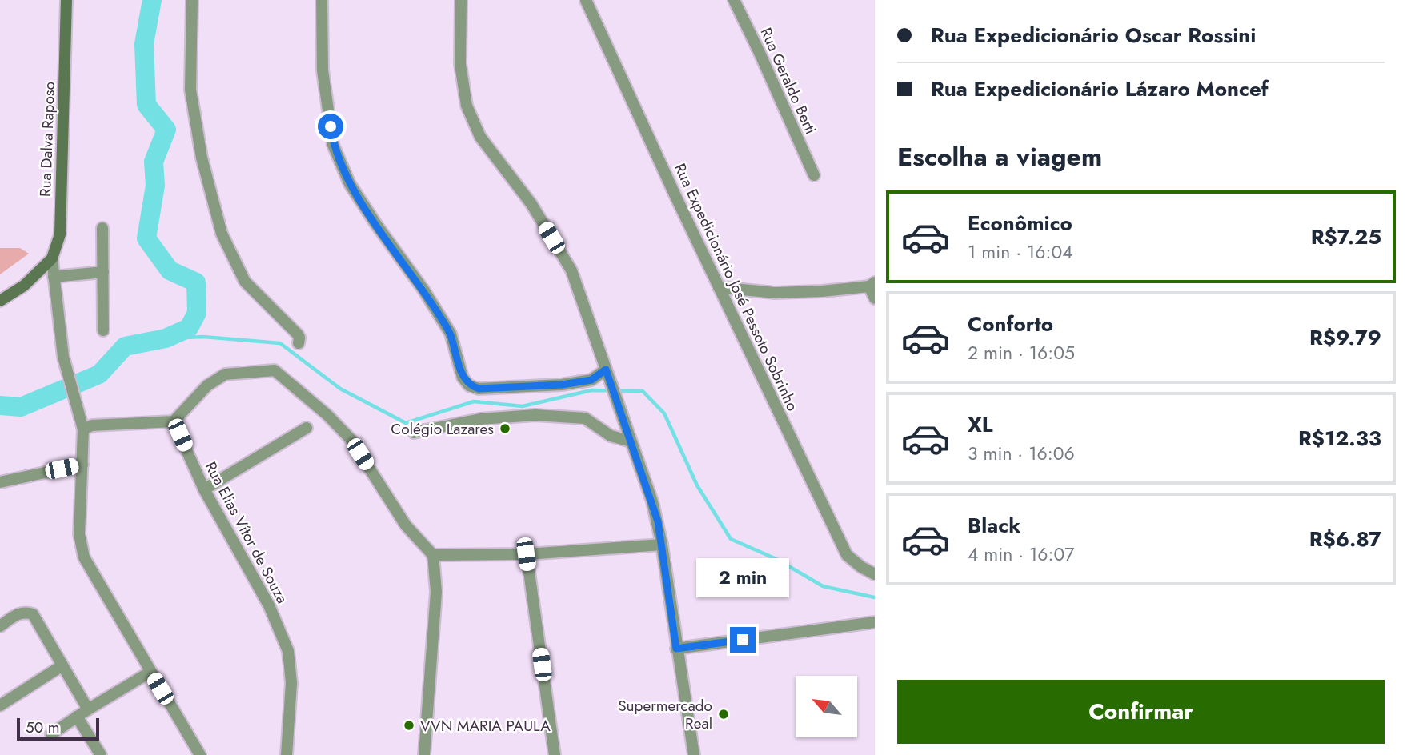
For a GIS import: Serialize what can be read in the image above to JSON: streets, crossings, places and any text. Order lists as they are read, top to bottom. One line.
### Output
{"streets":{"street":["Rua Geraldo Berti","Rua Dalva Raposo","Rua Expedicionário José Pessoto Sobrinho","Rua Elias Vítor de Souza"]},"places":["Colégio Lazares","Supermercado Real","VVN MARIA PAULA"],"scale_bar":"50 m","north":"top left","page":{"banner":["Rua Expedicionário Oscar Rossini","Rua Expedicionário Lázaro Moncef"],"heading":"Escolha a viagem","list":[{"name":"Econômico","note":"1 min · 16:04","value":"R$7.25"},{"name":"Conforto","note":"2 min · 16:05","value":"R$9.79"},{"name":"XL","note":"3 min · 16:06","value":"R$12.33"},{"name":"Black","note":"4 min · 16:07","value":"R$6.87"}],"bubble":"2 min","buttons":"Confirmar","scale":"50 m"}}
